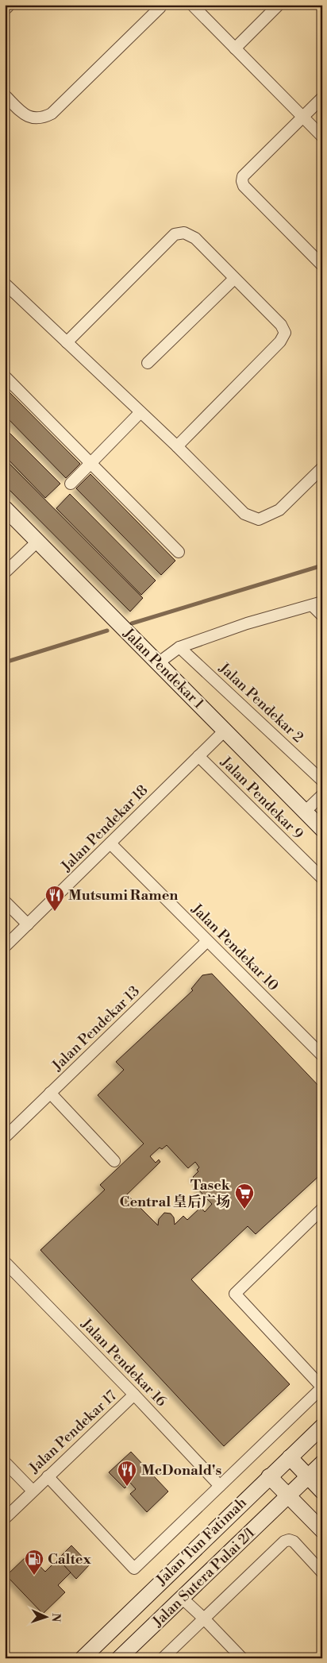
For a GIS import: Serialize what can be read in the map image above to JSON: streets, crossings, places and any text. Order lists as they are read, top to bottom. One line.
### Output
{"streets":{"main road":["Jalan Pendekar 1","Jalan Tun Fatimah","Jalan Sutera Pulai 2/1"],"street":["Jalan Pendekar 2","Jalan Pendekar 9","Jalan Pendekar 18","Jalan Pendekar 10","Jalan Pendekar 13","Jalan Pendekar 16","Jalan Pendekar 17"]},"crossings":[["Jalan Pendekar 1","Jalan Pendekar 18"],["Jalan Pendekar 9","Jalan Pendekar 18"],["Jalan Pendekar 18","Jalan Pendekar 10"],["Jalan Pendekar 10","Jalan Pendekar 13"],["Jalan Pendekar 16","Jalan Pendekar 17"]],"places":{"restaurant":["Mutsumi Ramen","McDonald's"],"supermarket":["Tasek Central 皇后广场"],"fuel station":["Caltex"]},"north":"right"}
